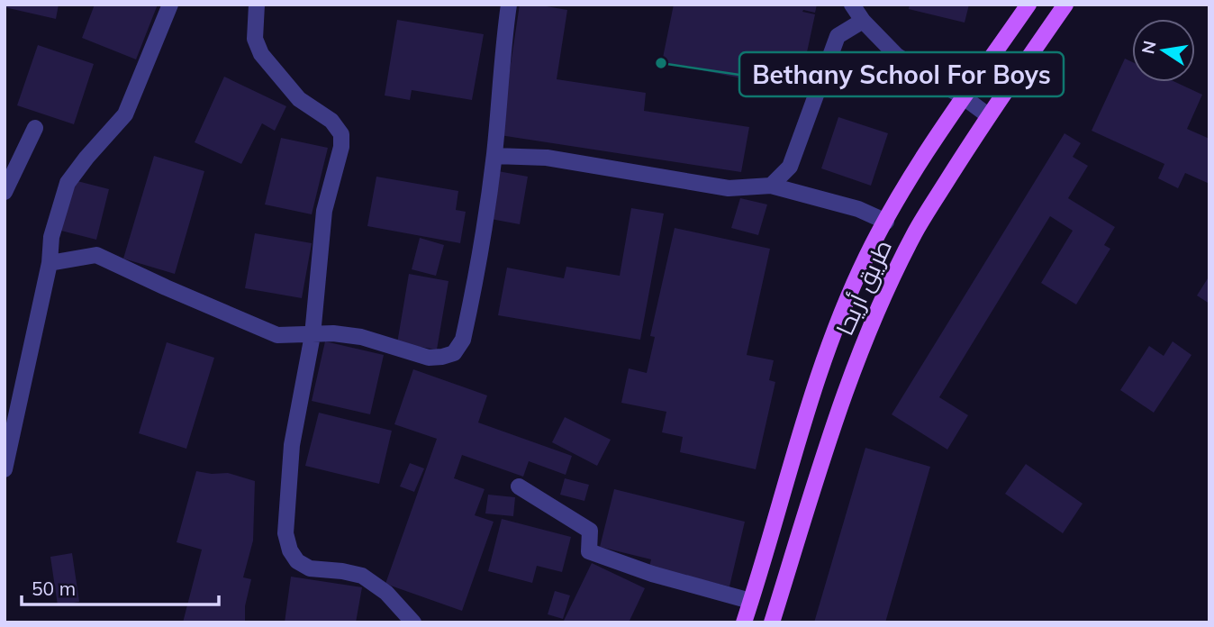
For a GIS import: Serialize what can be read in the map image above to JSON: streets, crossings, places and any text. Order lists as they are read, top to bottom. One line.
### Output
{"streets":{"main road":["طريق أريحا"]},"places":["Bethany School For Boys"],"scale_bar":"50 m","north":"left"}
